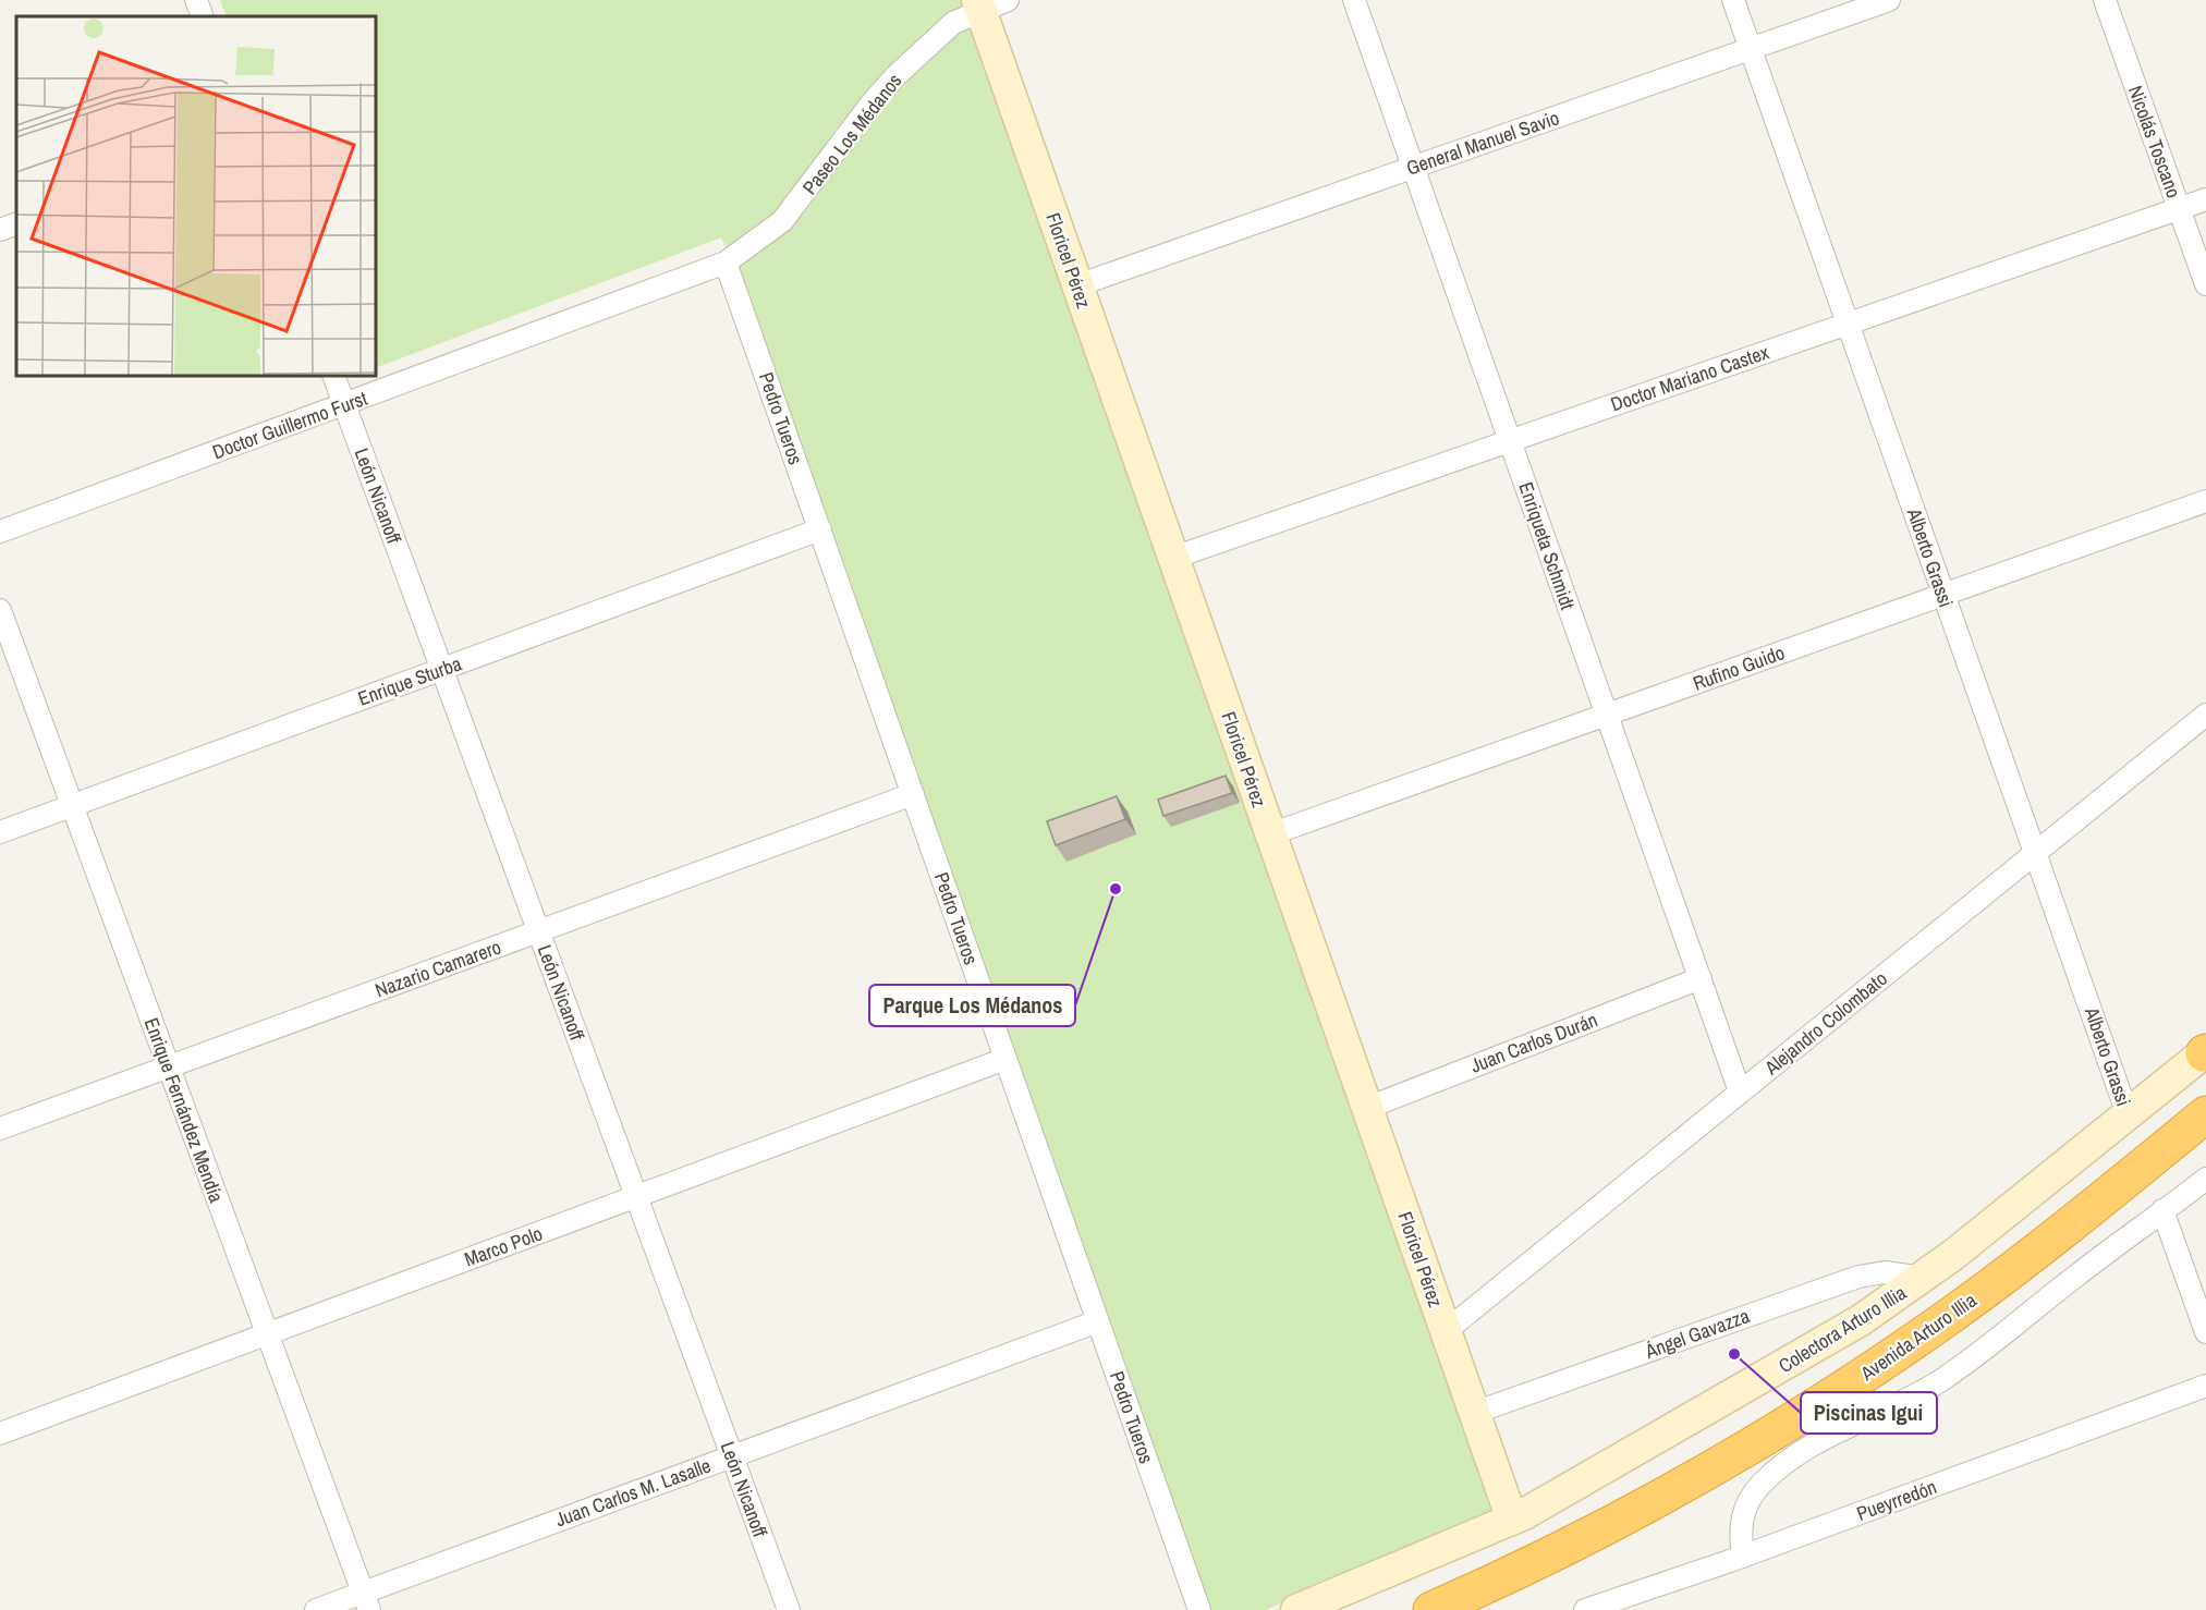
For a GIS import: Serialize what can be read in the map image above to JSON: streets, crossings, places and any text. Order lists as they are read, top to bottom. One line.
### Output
{"streets":{"highway":["Avenida Arturo Illia"],"street":["Paseo Los Médanos","Nicolás Toscano","General Manuel Savio","Floricel Pérez","Doctor Mariano Castex","Pedro Tueros","Doctor Guillermo Furst","León Nicanoff","Enriqueta Schmidt","Alberto Grassi","Rufino Guido","Enrique Sturba","Nazario Camarero","Alejandro Colombato","Juan Carlos Durán","Enrique Fernández Mendía","Marco Polo","Colectora Arturo Illia","Ángel Gavazza","Juan Carlos M. Lasalle","Pueyrredón"]},"crossings":[["Paseo Los Médanos","Floricel Pérez"],["Paseo Los Médanos","Pedro Tueros"],["Paseo Los Médanos","Doctor Guillermo Furst"],["Nicolás Toscano","Doctor Mariano Castex"],["General Manuel Savio","Floricel Pérez"],["General Manuel Savio","Enriqueta Schmidt"],["General Manuel Savio","Alberto Grassi"],["Floricel Pérez","Doctor Mariano Castex"],["Floricel Pérez","Rufino Guido"],["Floricel Pérez","Alejandro Colombato"],["Floricel Pérez","Juan Carlos Durán"],["Floricel Pérez","Colectora Arturo Illia"],["Floricel Pérez","Ángel Gavazza"],["Doctor Mariano Castex","Enriqueta Schmidt"],["Doctor Mariano Castex","Alberto Grassi"],["Pedro Tueros","Doctor Guillermo Furst"],["Pedro Tueros","Enrique Sturba"],["Pedro Tueros","Nazario Camarero"],["Pedro Tueros","Marco Polo"],["Pedro Tueros","Juan Carlos M. Lasalle"],["Doctor Guillermo Furst","León Nicanoff"],["León Nicanoff","Enrique Sturba"],["León Nicanoff","Nazario Camarero"],["León Nicanoff","Marco Polo"],["León Nicanoff","Juan Carlos M. Lasalle"],["Enriqueta Schmidt","Rufino Guido"],["Enriqueta Schmidt","Alejandro Colombato"],["Enriqueta Schmidt","Juan Carlos Durán"],["Alberto Grassi","Rufino Guido"],["Alberto Grassi","Alejandro Colombato"],["Alberto Grassi","Colectora Arturo Illia"],["Enrique Sturba","Enrique Fernández Mendía"],["Nazario Camarero","Enrique Fernández Mendía"],["Enrique Fernández Mendía","Marco Polo"],["Enrique Fernández Mendía","Juan Carlos M. Lasalle"],["Colectora Arturo Illia","Ángel Gavazza"]],"places":["Parque Los Médanos","Piscinas Igui"]}
